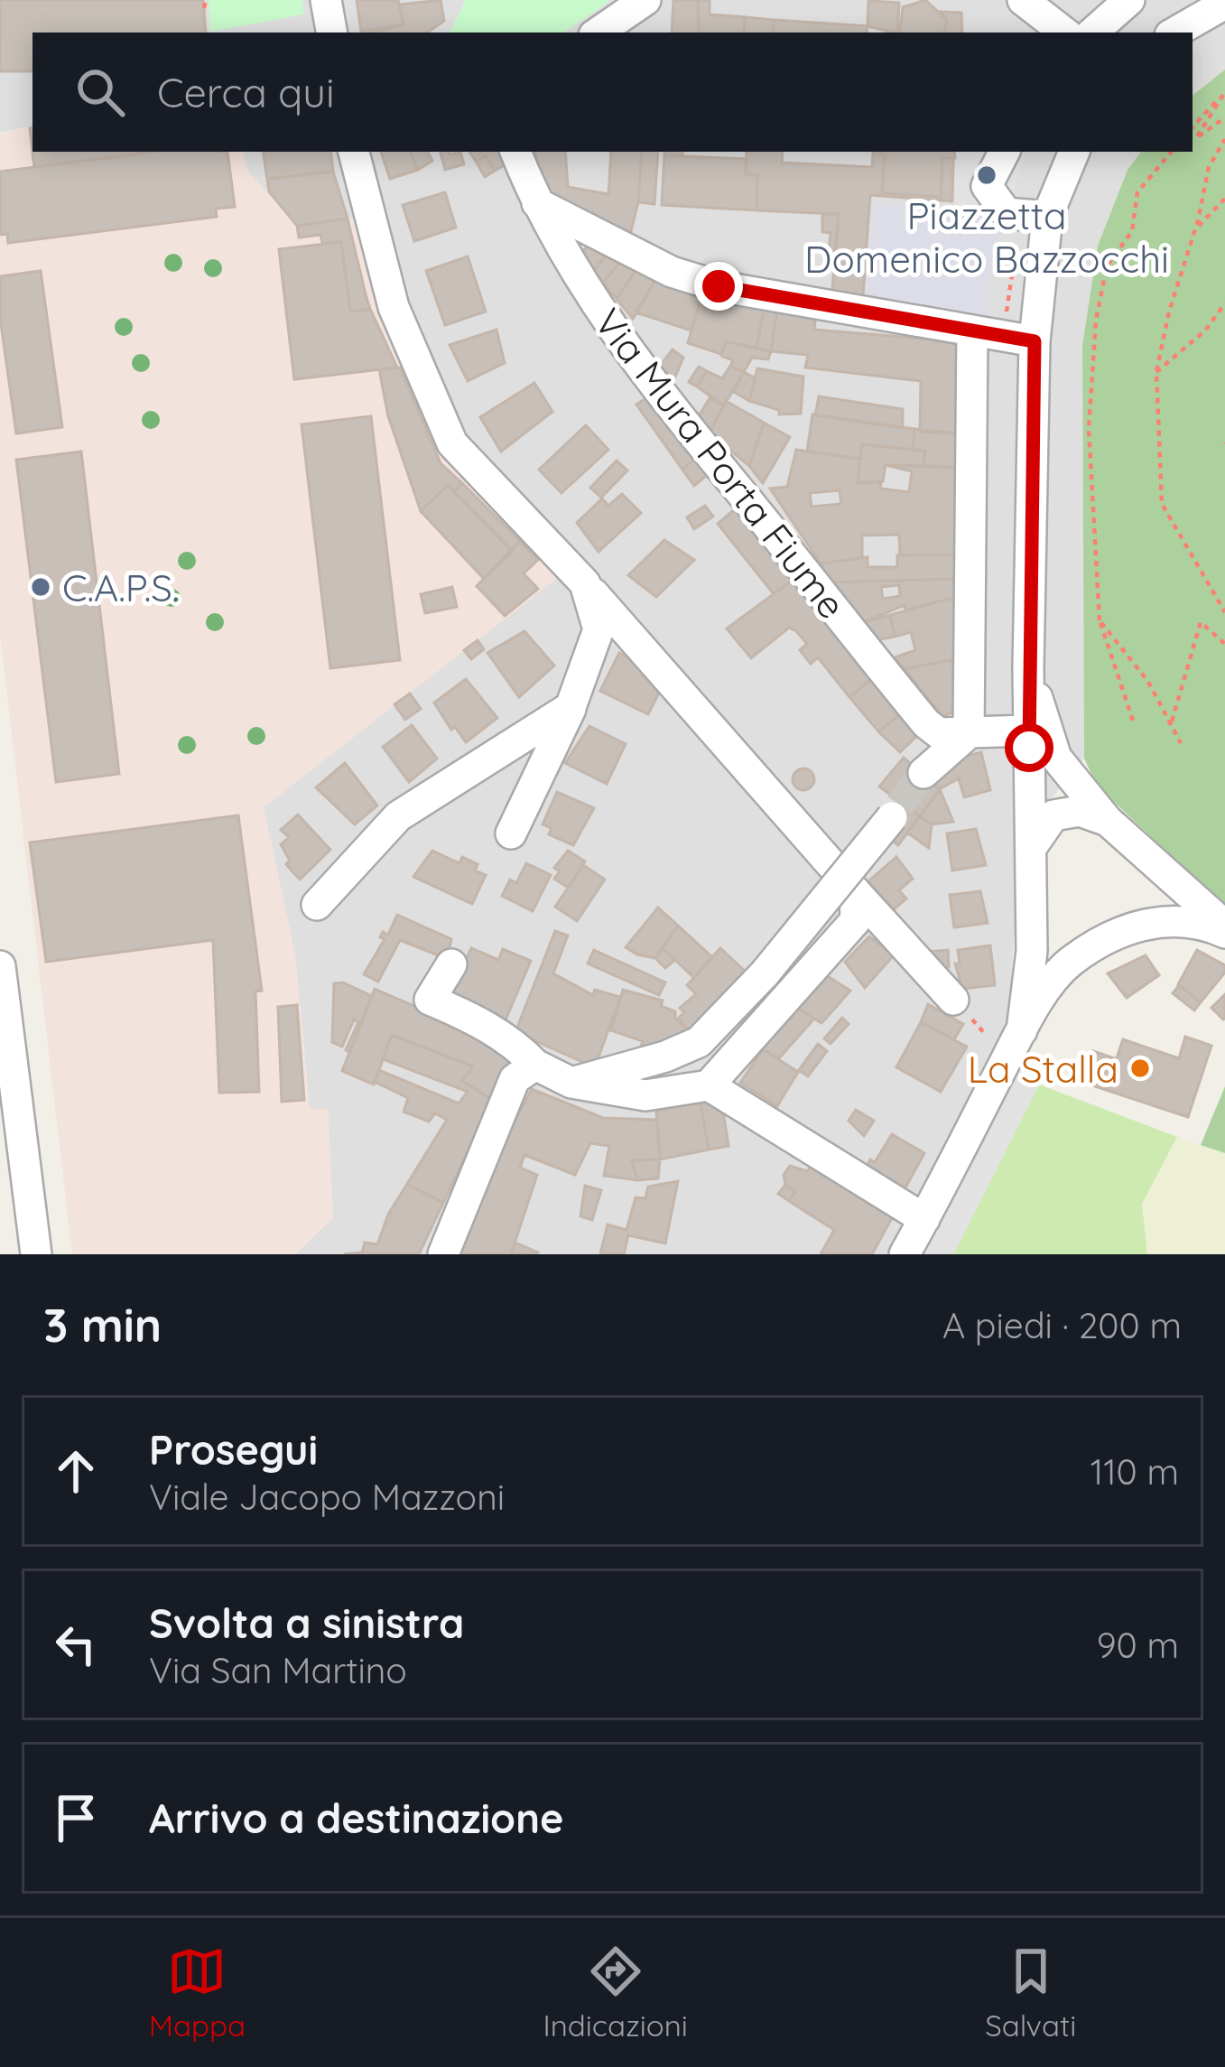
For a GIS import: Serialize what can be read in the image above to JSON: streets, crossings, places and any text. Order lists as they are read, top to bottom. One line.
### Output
{"streets":{"street":["Via Mura Porta Fiume"]},"places":["Piazzetta Domenico Bazzocchi","C.A.P.S.","La Stalla"],"page":{"search":"Cerca qui","heading":["3 min","A piedi · 200 m"],"list":[["Prosegui","Viale Jacopo Mazzoni","110 m"],["Svolta a sinistra","Via San Martino","90 m"],"Arrivo a destinazione"],"nav":["Mappa","Indicazioni","Salvati"]}}
